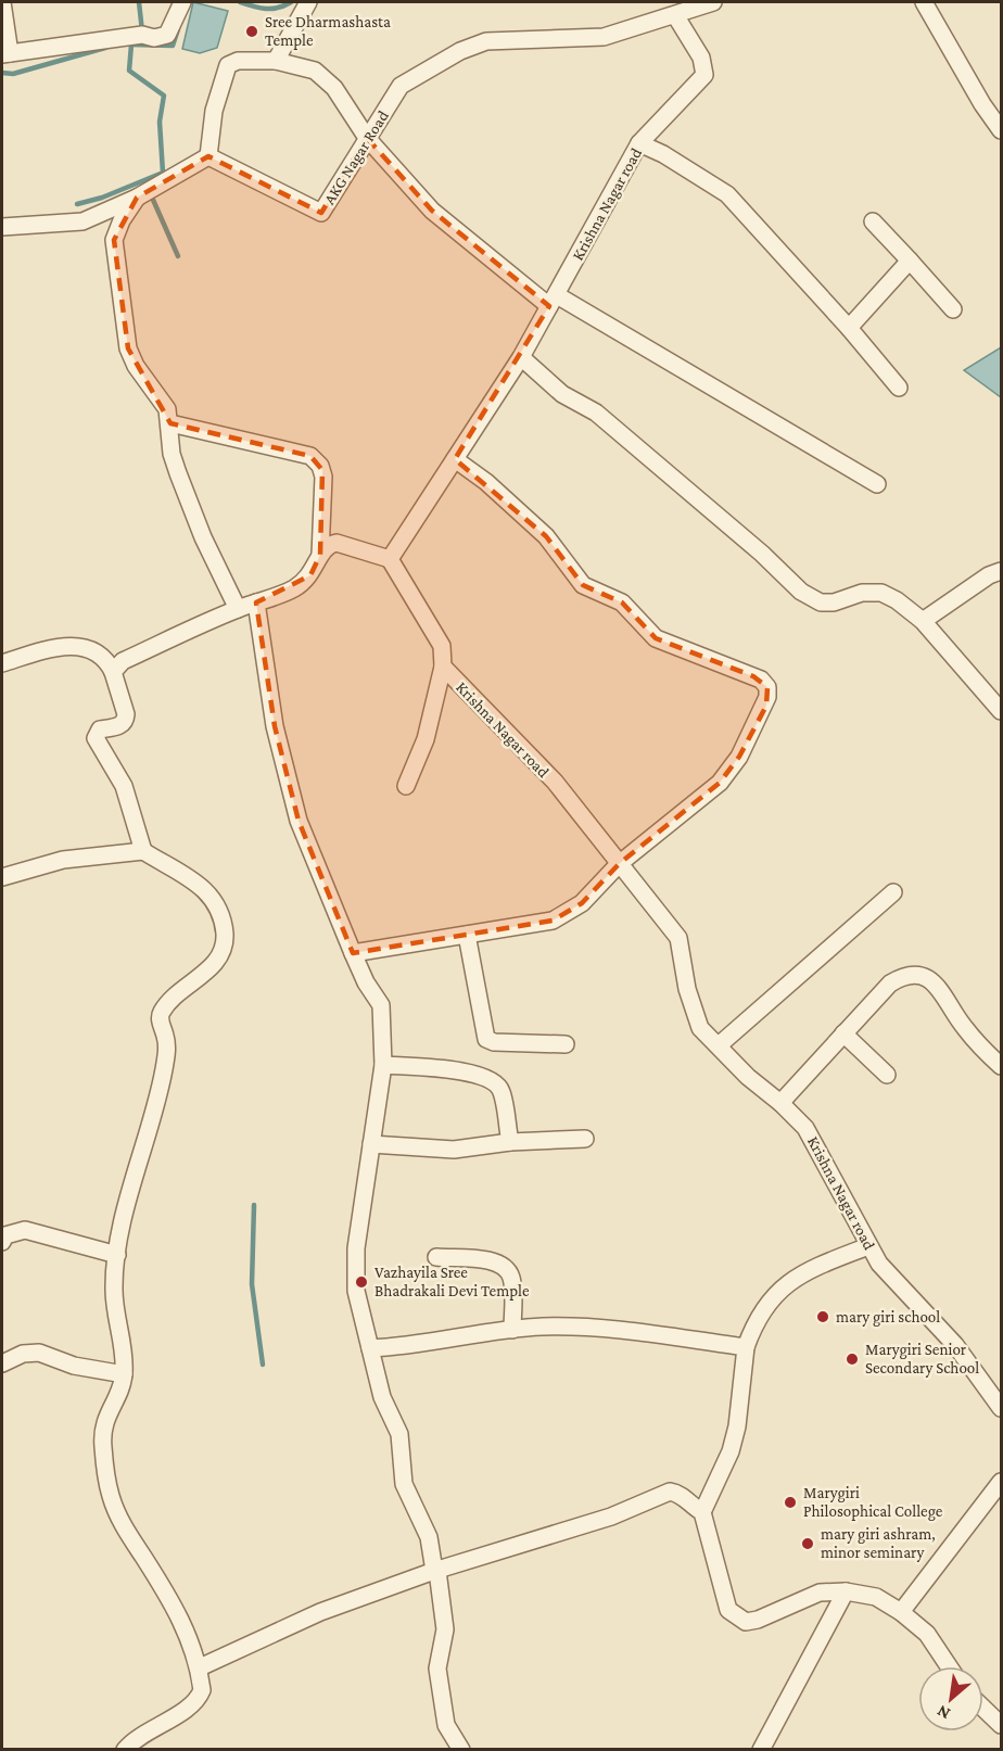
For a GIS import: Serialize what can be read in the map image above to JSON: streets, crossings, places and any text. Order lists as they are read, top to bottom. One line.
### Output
{"streets":{"street":["AKG Nagar Road","Krishna Nagar road"]},"crossings":[["AKG Nagar Road","Krishna Nagar road"]],"places":["Sree Dharmashasta Temple","Vazhayila Sree Bhadrakali Devi Temple","mary giri school","Marygiri Senior Secondary School","Marygiri Philosophical College","mary giri ashram, minor seminary"],"north":"bottom left"}
